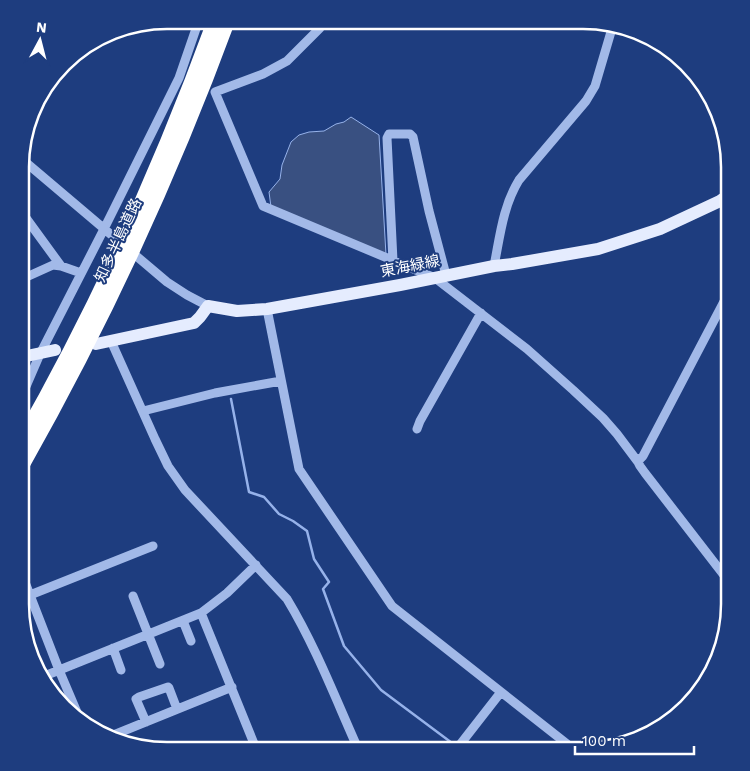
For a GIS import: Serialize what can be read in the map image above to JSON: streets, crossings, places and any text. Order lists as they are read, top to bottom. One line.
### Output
{"streets":{"highway":["知多半島道路"],"main road":["東海緑線"]},"scale_bar":"100 m","north":"top"}
